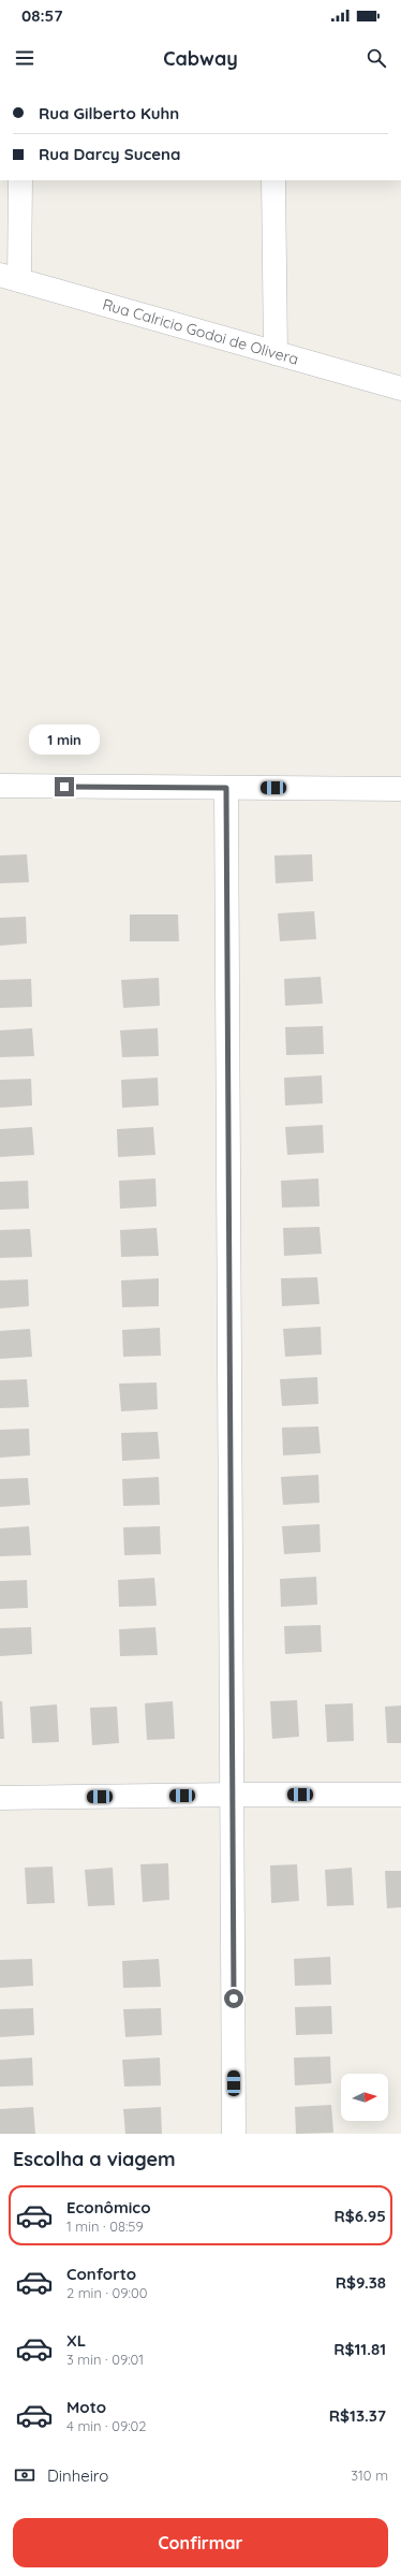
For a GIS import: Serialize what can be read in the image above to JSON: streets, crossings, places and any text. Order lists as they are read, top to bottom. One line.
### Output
{"streets":{"street":["Rua Calricio Godoi de Olivera"]},"north":"right","page":{"status":"08:57","header":"Cabway","banner":["Rua Gilberto Kuhn","Rua Darcy Sucena"],"bubble":"1 min","heading":"Escolha a viagem","list":[{"name":"Econômico","note":"1 min · 08:59","value":"R$6.95"},{"name":"Conforto","note":"2 min · 09:00","value":"R$9.38"},{"name":"XL","note":"3 min · 09:01","value":"R$11.81"},{"name":"Moto","note":"4 min · 09:02","value":"R$13.37"}],"pay":["Dinheiro","310 m"],"buttons":"Confirmar"}}
